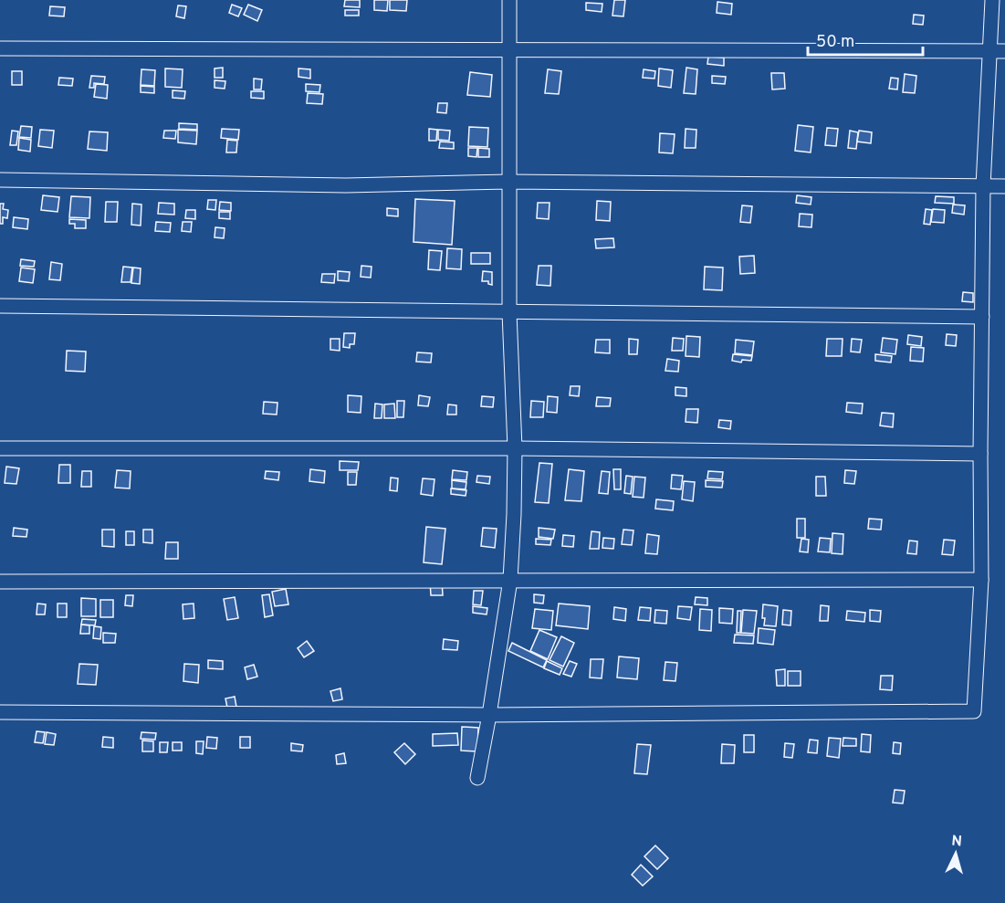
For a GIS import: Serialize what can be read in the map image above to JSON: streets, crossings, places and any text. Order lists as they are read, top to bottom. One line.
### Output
{"scale_bar":"50 m","north":"top"}
